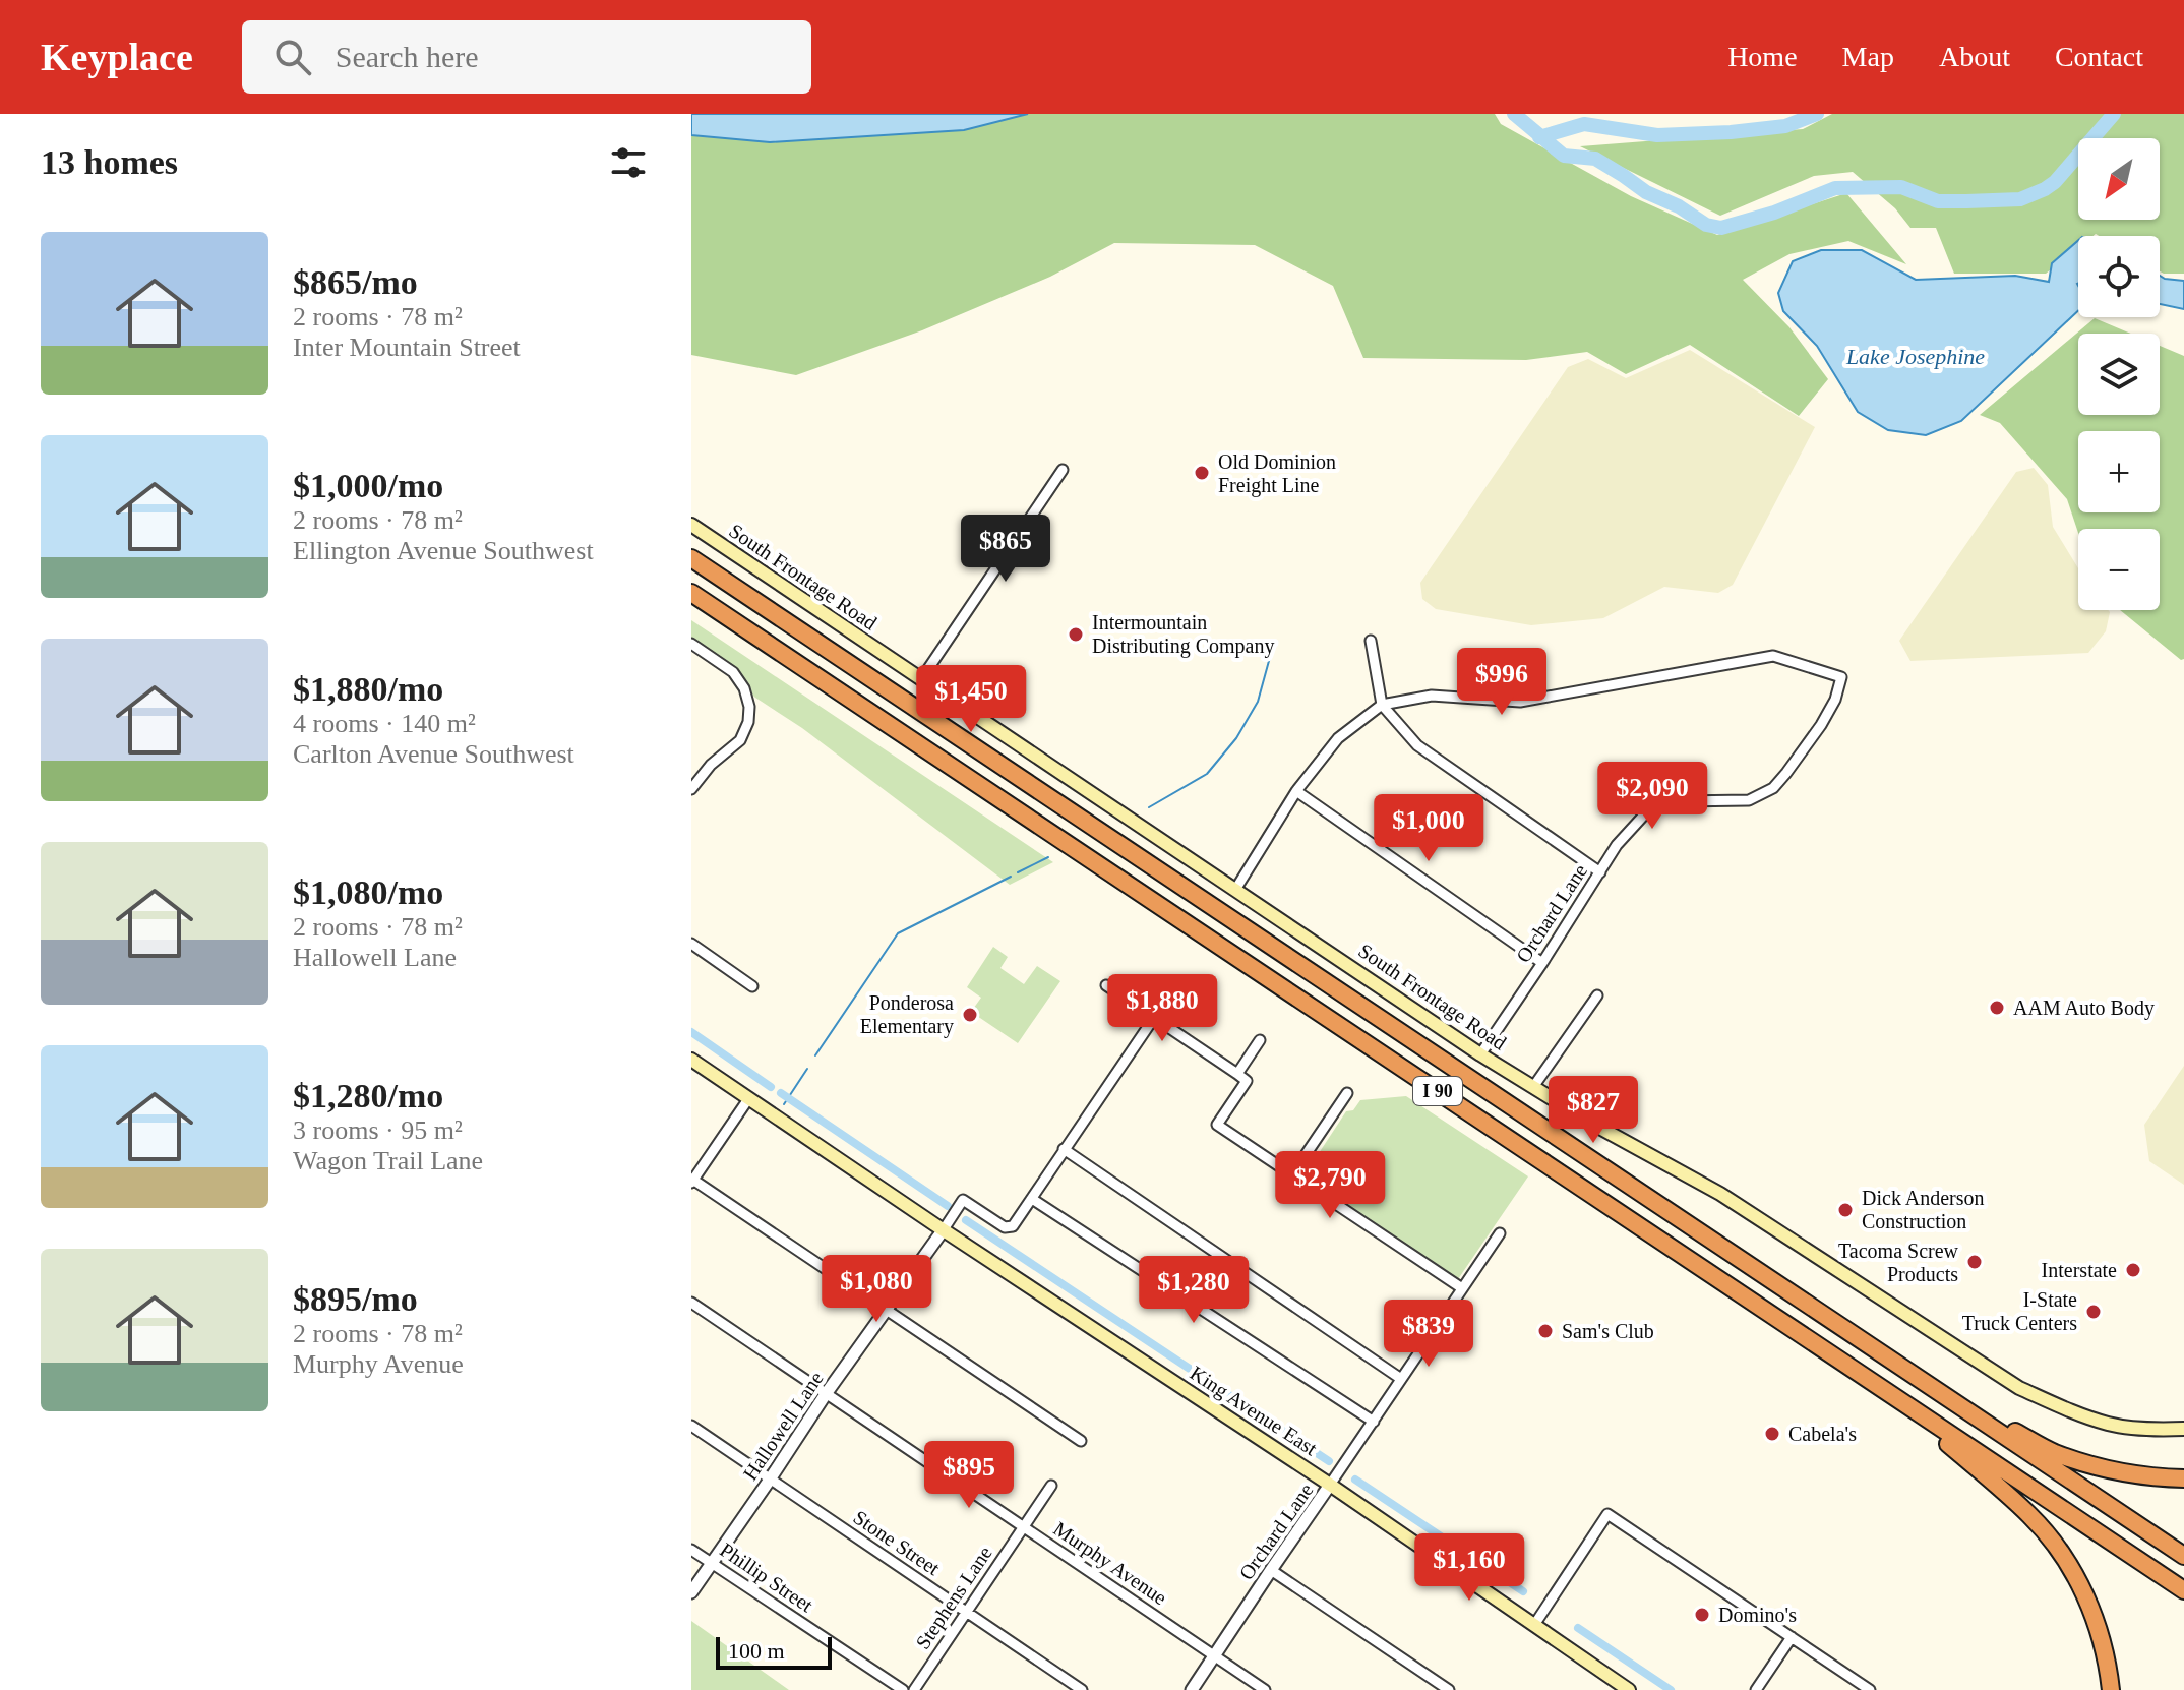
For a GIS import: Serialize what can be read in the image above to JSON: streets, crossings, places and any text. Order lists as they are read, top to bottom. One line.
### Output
{"streets":{"highway":["I 90"],"main road":["South Frontage Road","King Avenue East"],"street":["Orchard Lane","Hallowell Lane","Stone Street","Murphy Avenue","Phillip Street","Stephens Lane"]},"crossings":[["South Frontage Road","Orchard Lane"],["Orchard Lane","King Avenue East"],["Orchard Lane","Murphy Avenue"],["King Avenue East","Hallowell Lane"],["Hallowell Lane","Stone Street"],["Hallowell Lane","Murphy Avenue"],["Hallowell Lane","Phillip Street"],["Stone Street","Stephens Lane"],["Murphy Avenue","Stephens Lane"]],"water":["Lake Josephine"],"places":["Old Dominion Freight Line","Intermountain Distributing Company","AAM Auto Body","Ponderosa Elementary","Dick Anderson Construction","Tacoma Screw Products","Interstate","I-State Truck Centers","Sam's Club","Cabela's","Domino's"],"scale_bar":"100 m","north":"bottom left","page":{"header":"Keyplace","search":"Search here","nav":["Home","Map","About","Contact"],"heading":"13 homes","map_buttons":["+","−"],"list":[{"name":"$865/mo","note":"2 rooms · 78 m² · Inter Mountain Street"},{"name":"$1,000/mo","note":"2 rooms · 78 m² · Ellington Avenue Southwest"},{"name":"$1,880/mo","note":"4 rooms · 140 m² · Carlton Avenue Southwest"},{"name":"$1,080/mo","note":"2 rooms · 78 m² · Hallowell Lane"},{"name":"$1,280/mo","note":"3 rooms · 95 m² · Wagon Trail Lane"},{"name":"$895/mo","note":"2 rooms · 78 m² · Murphy Avenue"}],"price":["$865","$996","$1,450","$2,090","$1,000","$1,880","$827","$2,790","$1,080","$1,280","$839","$895","$1,160"],"scale":"100 m"}}
